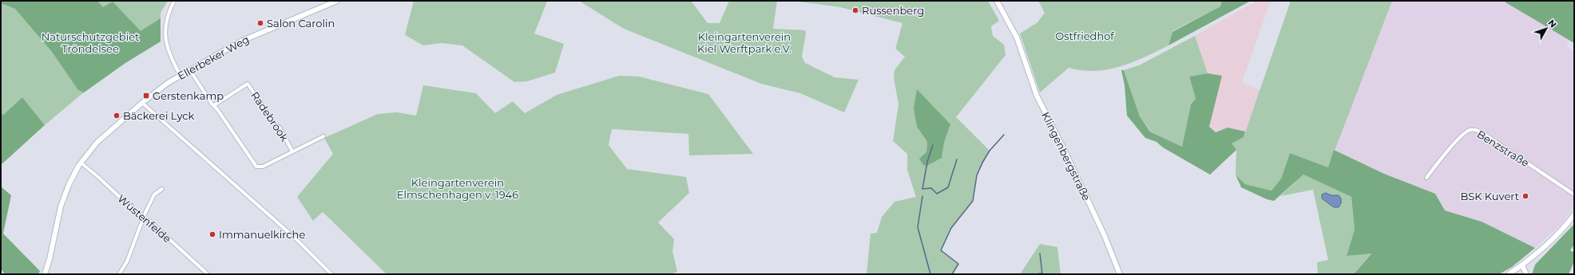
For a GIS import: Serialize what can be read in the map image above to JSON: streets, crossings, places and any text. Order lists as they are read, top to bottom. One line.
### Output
{"streets":{"street":["Ellerbeker Weg","Radebrook","Benzstraße","Klingenbergstraße","Wüstenfelde"]},"crossings":[["Ellerbeker Weg","Radebrook"],["Ellerbeker Weg","Wüstenfelde"]],"parks":["Ostfriedhof","Naturschutzgebiet Tröndelsee","Kleingartenverein Kiel Werftpark e.V.","Kleingartenverein Elmschenhagen v. 1946"],"places":{"other":["Russenberg","Salon Carolin","Bäckerei Lyck","BSK Kuvert","Immanuelkirche"],"transit":["Gerstenkamp"]},"north":"top right"}
